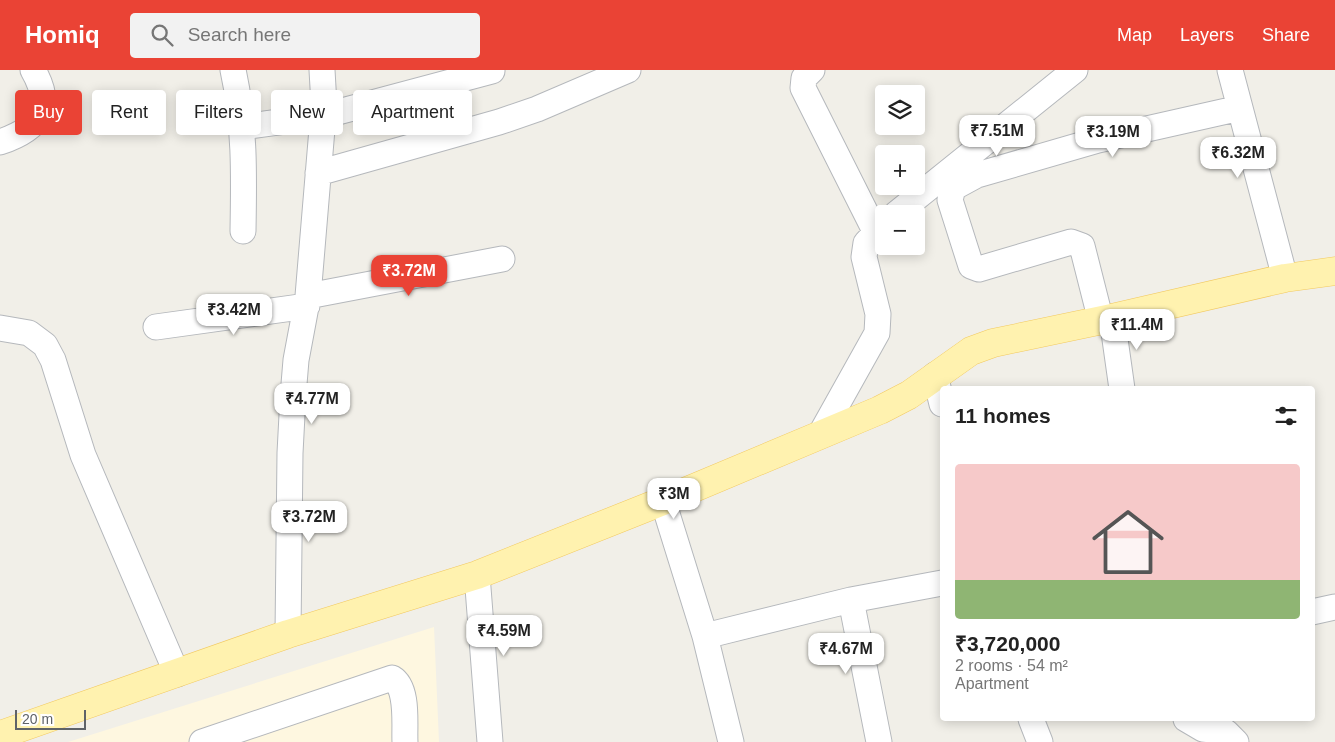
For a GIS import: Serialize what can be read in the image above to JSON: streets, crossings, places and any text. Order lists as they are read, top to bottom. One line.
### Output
{"scale_bar":"20 m","page":{"header":"Homiq","search":"Search here","nav":["Map","Layers","Share"],"map_buttons":["+","−"],"chip":["Buy","Rent","Filters","New","Apartment"],"price":["₹7.51M","₹3.19M","₹6.32M","₹3.72M","₹3.42M","₹11.4M","₹4.77M","₹3M","₹3.72M","₹4.59M","₹4.67M"],"heading":"11 homes","list":[{"name":"₹3,720,000","note":"2 rooms · 54 m² · Apartment"}],"scale":"20 m"}}
